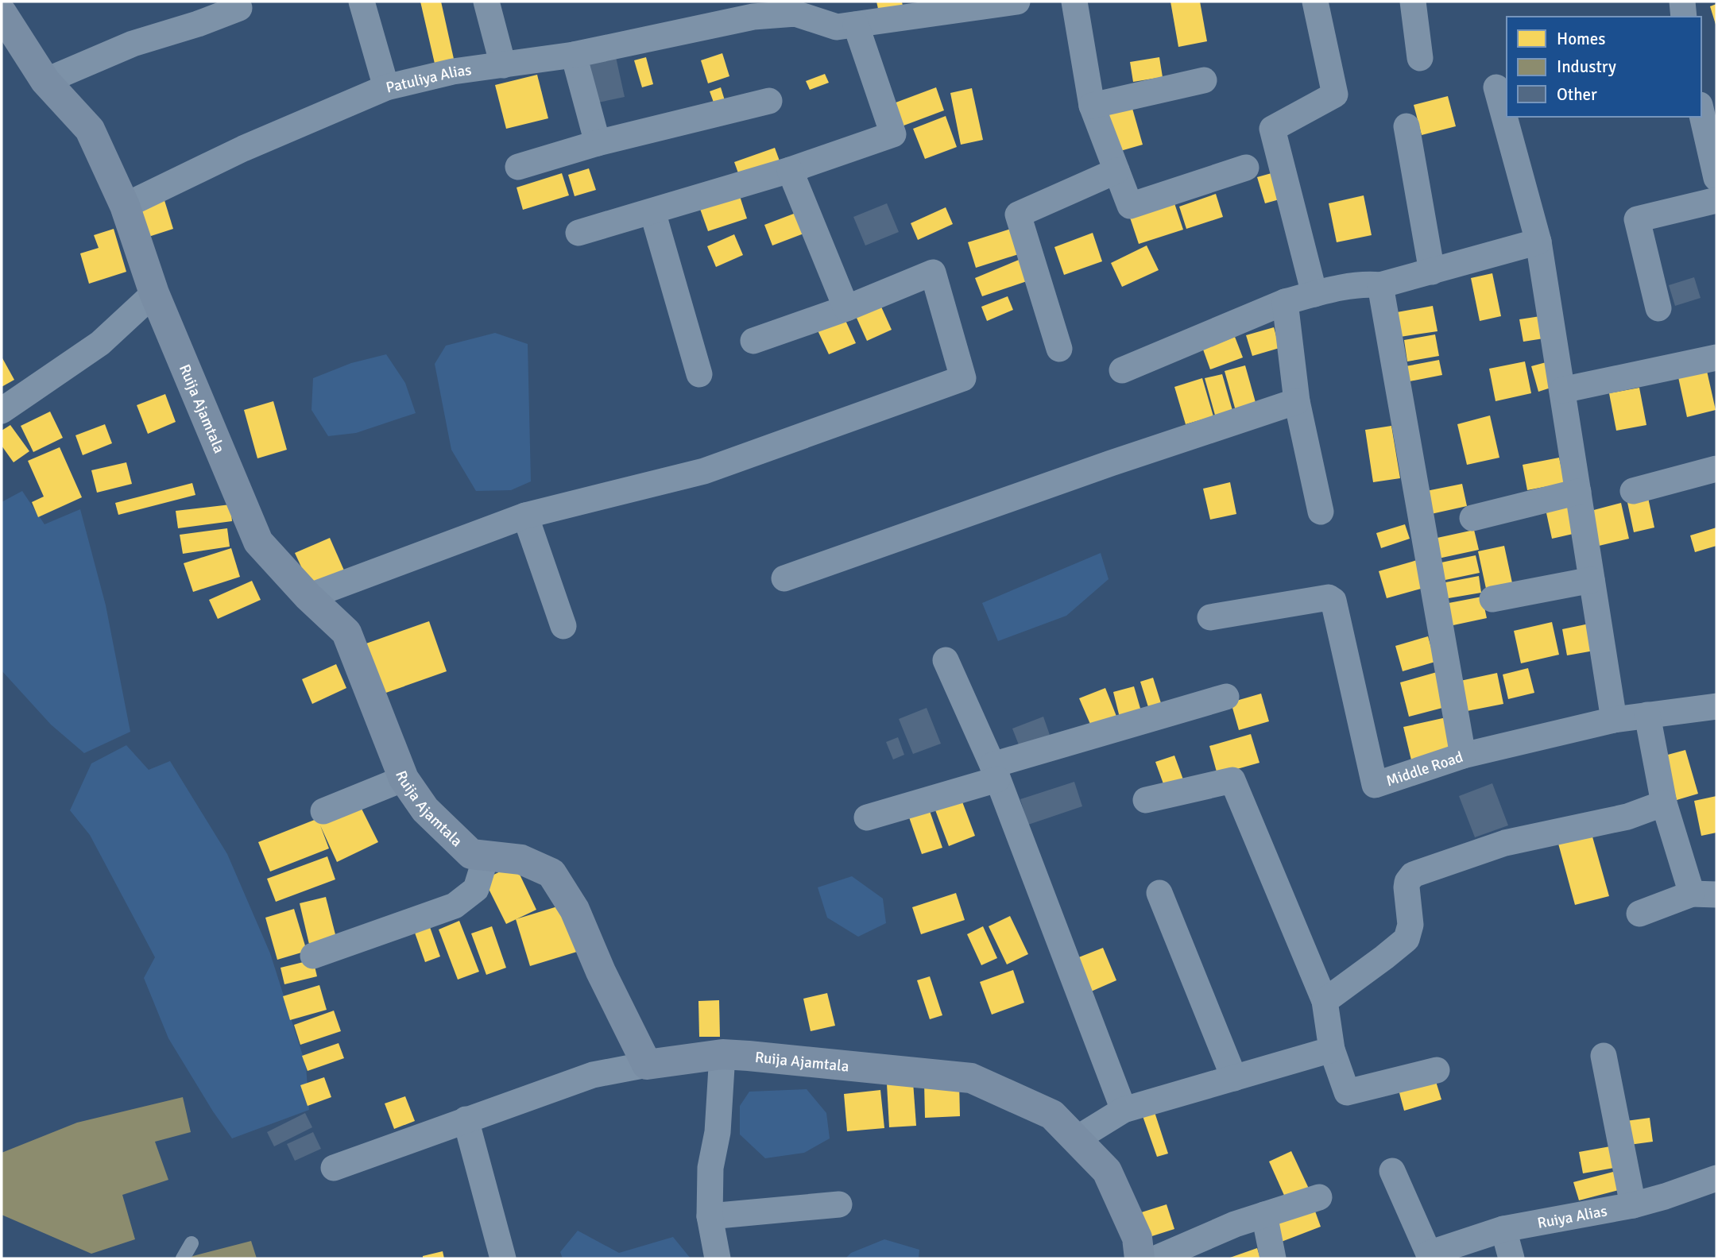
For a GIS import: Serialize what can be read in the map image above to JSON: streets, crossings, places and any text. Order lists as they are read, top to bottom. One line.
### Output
{"streets":{"street":["Patuliya Alias","Ruija Ajamtala","Middle Road","Ruiya Alias"]},"crossings":[["Patuliya Alias","Ruija Ajamtala"]],"legend":["Homes","Industry","Other"]}
